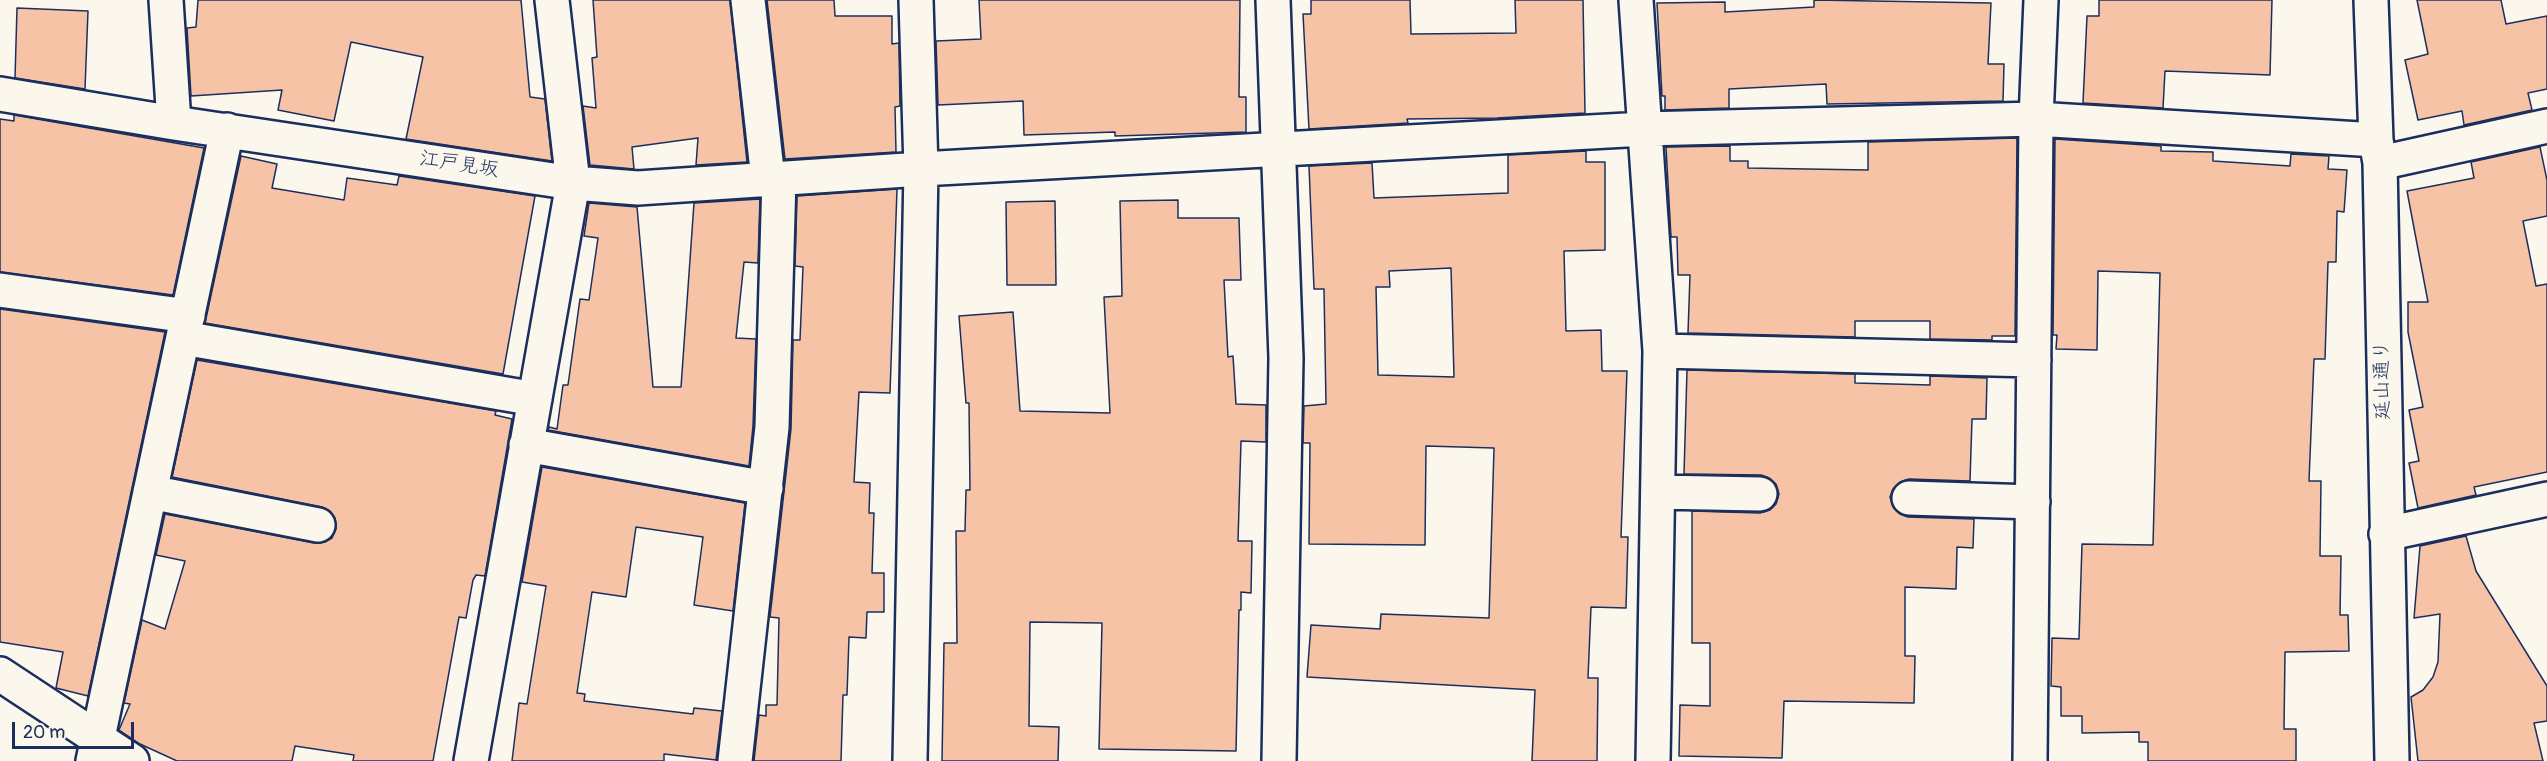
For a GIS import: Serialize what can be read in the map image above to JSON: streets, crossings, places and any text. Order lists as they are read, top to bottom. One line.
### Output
{"streets":{"street":["江戸見坂","延山通り"]},"crossings":[["江戸見坂","延山通り"]],"scale_bar":"20 m"}
